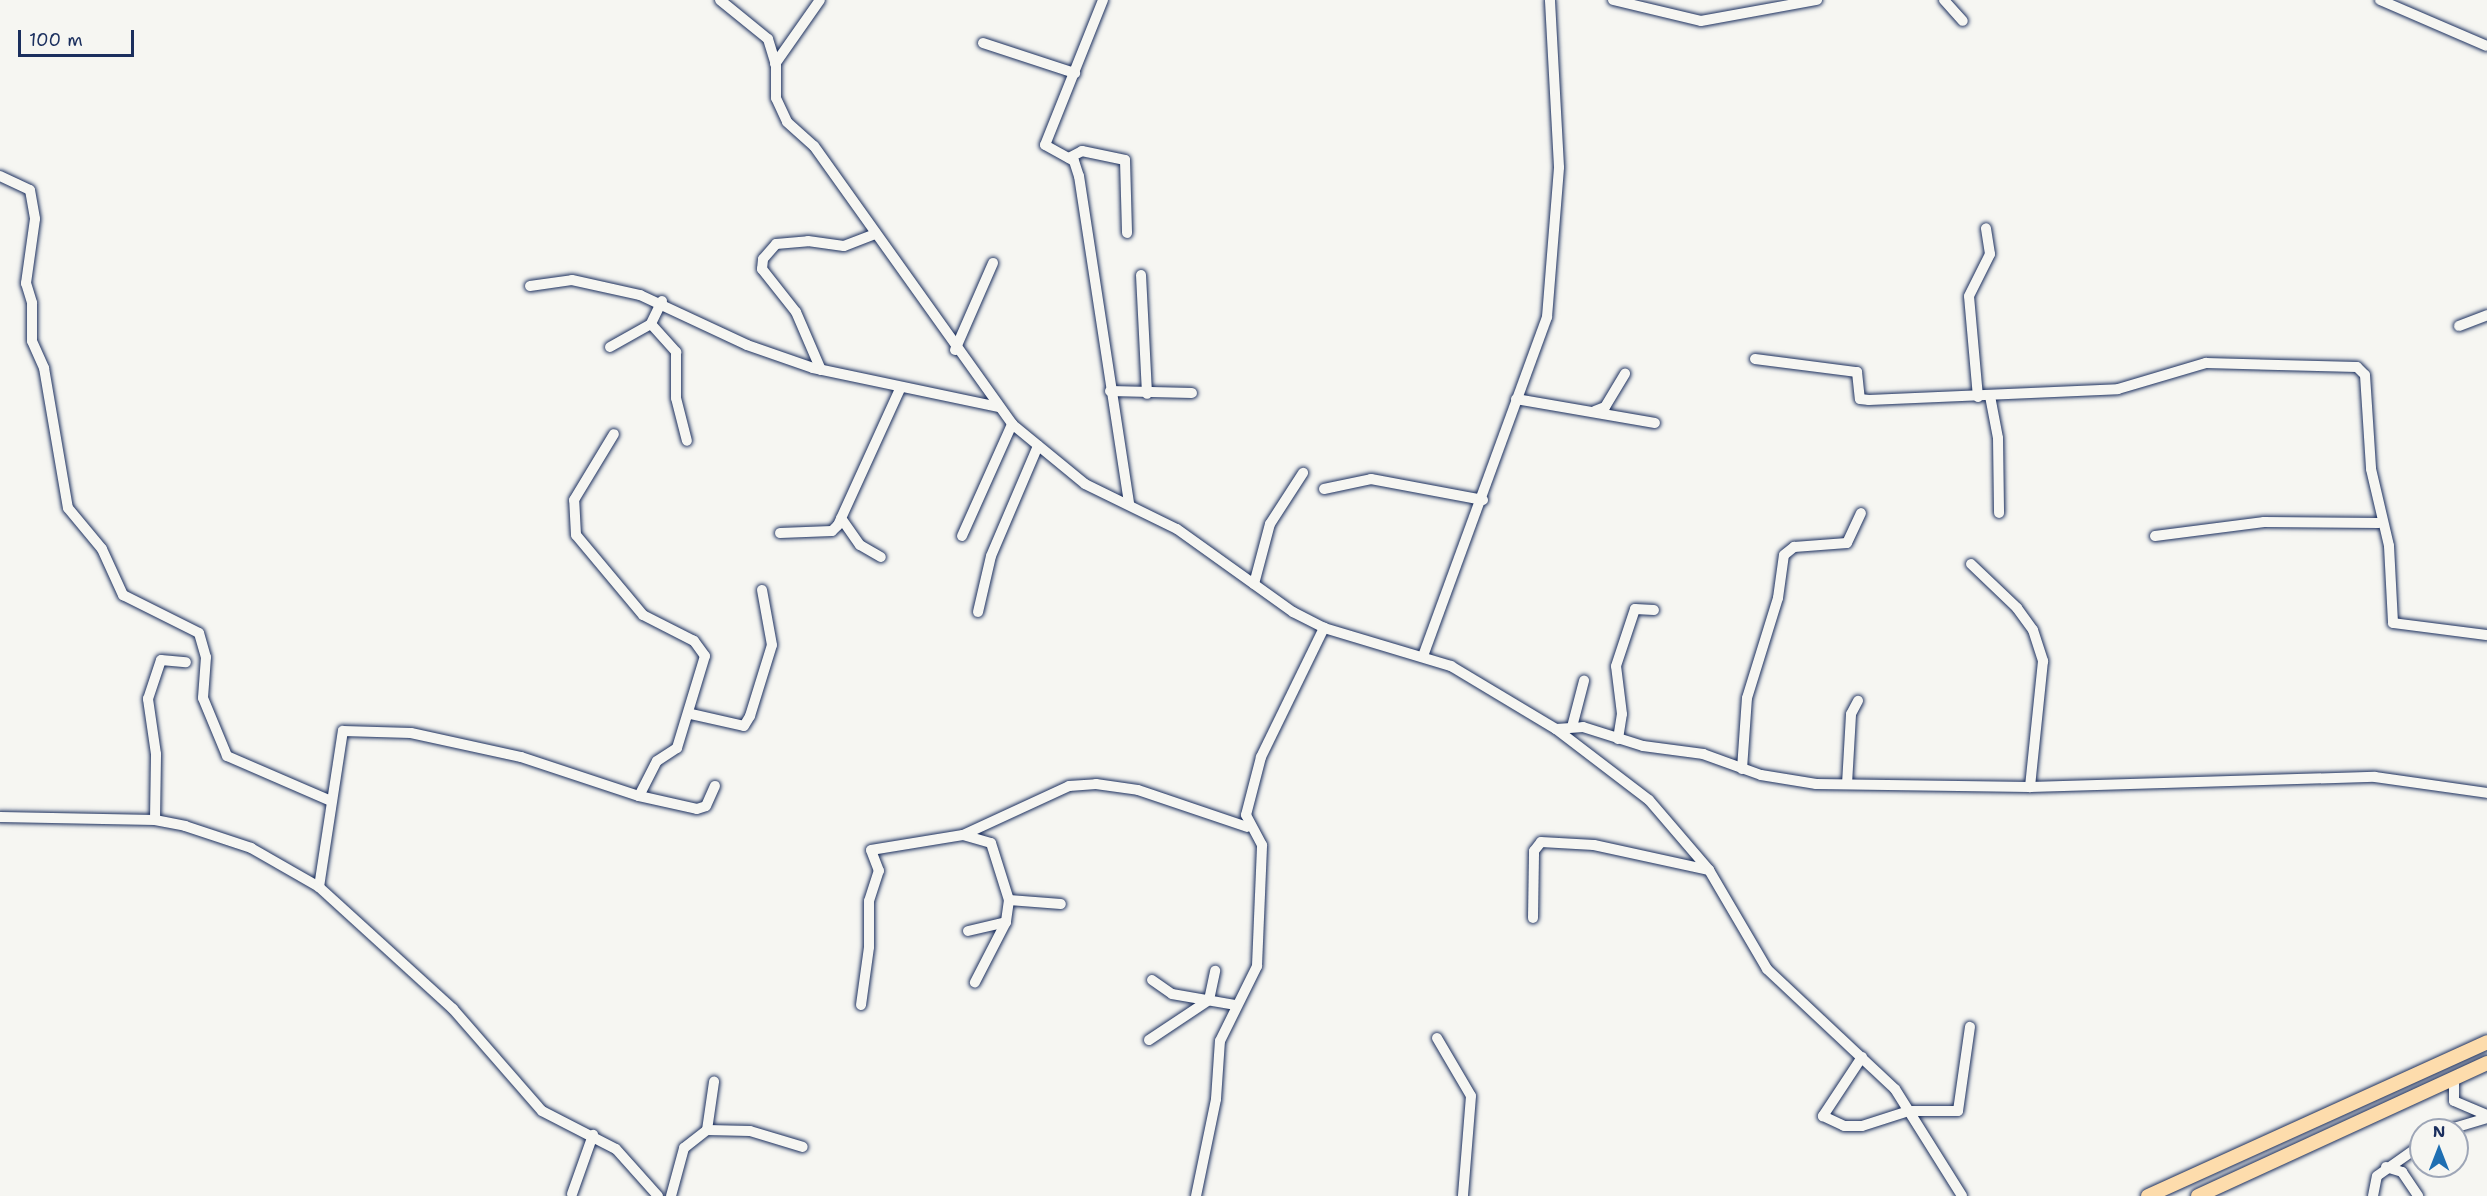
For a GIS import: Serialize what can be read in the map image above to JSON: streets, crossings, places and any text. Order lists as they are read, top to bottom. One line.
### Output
{"scale_bar":"100 m","north":"top"}
